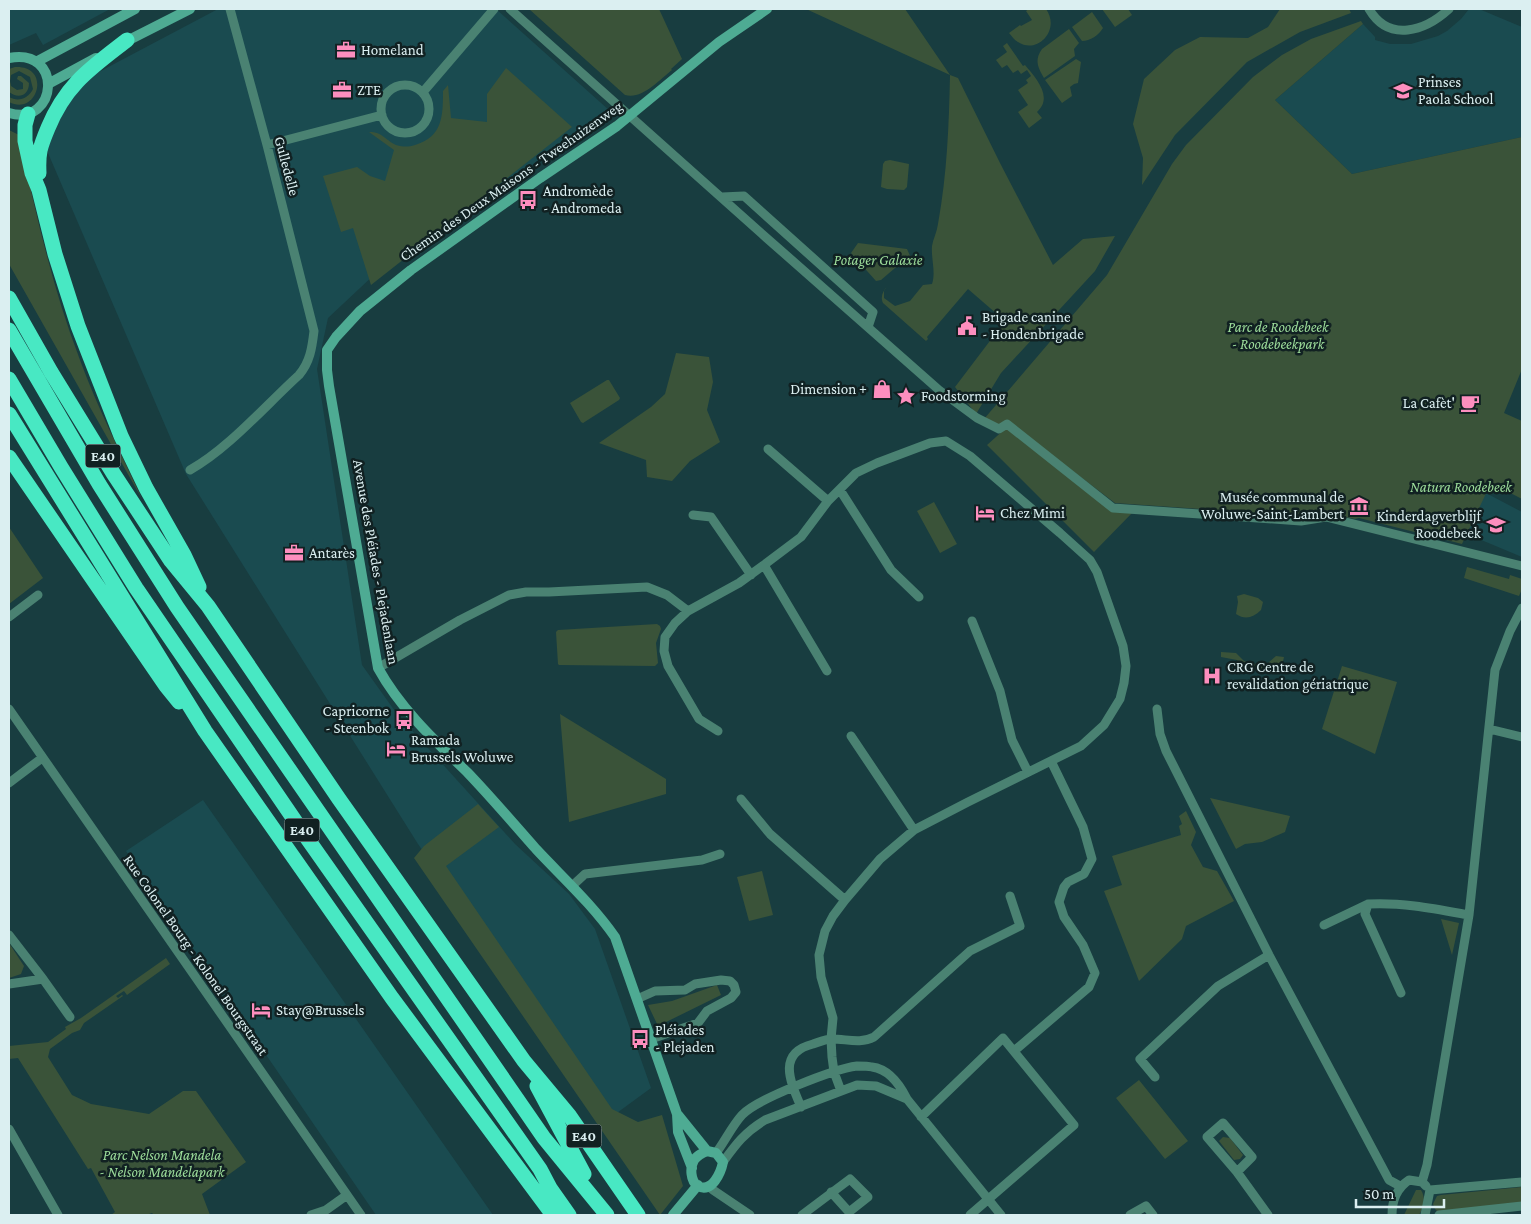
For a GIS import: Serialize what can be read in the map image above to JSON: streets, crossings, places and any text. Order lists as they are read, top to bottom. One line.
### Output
{"streets":{"highway":["E40"],"street":["Gulledelle","Chemin des Deux Maisons - Tweehuizenweg","Avenue des Pléiades - Plejadenlaan","Rue Colonel Bourg - Kolonel Bourgstraat"]},"crossings":[["Chemin des Deux Maisons - Tweehuizenweg","Avenue des Pléiades - Plejadenlaan"]],"parks":["Potager Galaxie","Parc de Roodebeek - Roodebeekpark","Natura Roodebeek","Parc Nelson Mandela - Nelson Mandelapark"],"places":{"office":["Homeland","ZTE","Antarès"],"school or university":["Prinses Paola School","Kinderdagverblijf Roodebeek"],"bus stop":["Andromède - Andromeda","Capricorne - Steenbok","Pléiades - Plejaden"],"public building":["Brigade canine - Hondenbrigade"],"shop":["Dimension +"],"place":["Foodstorming"],"cafe":["La Cafèt'"],"museum":["Musée communal de Woluwe-Saint-Lambert"],"hotel":["Chez Mimi","Ramada Brussels Woluwe","Stay@Brussels"],"hospital":["CRG Centre de revalidation gériatrique"]},"scale_bar":"50 m"}
